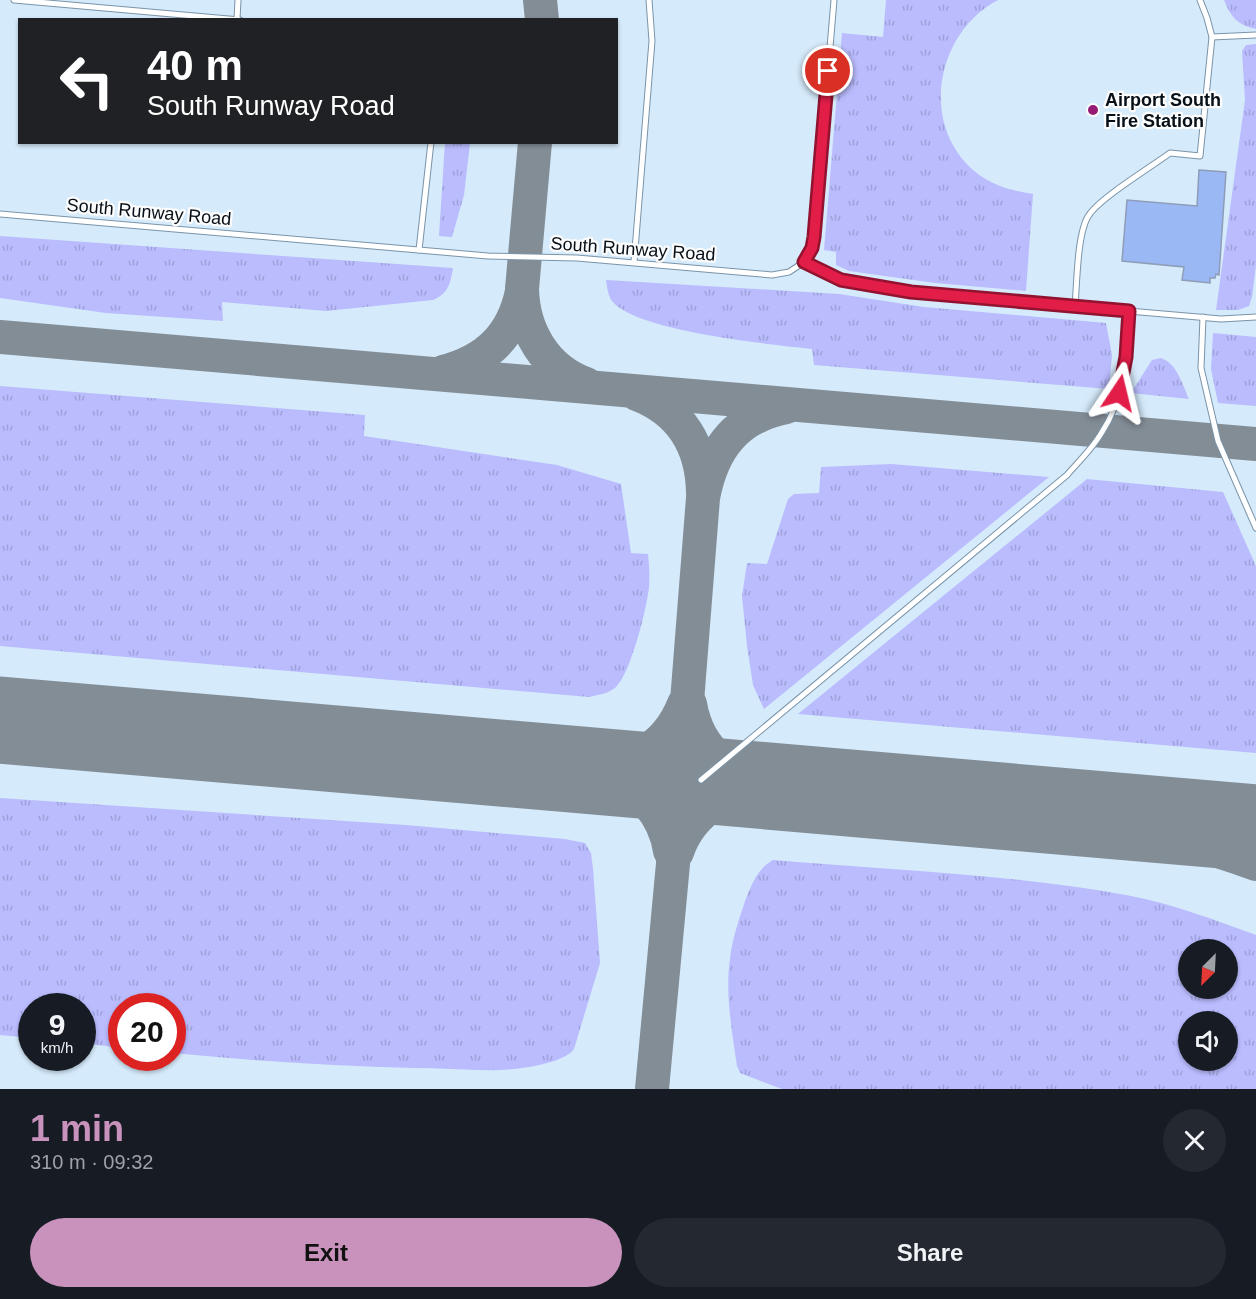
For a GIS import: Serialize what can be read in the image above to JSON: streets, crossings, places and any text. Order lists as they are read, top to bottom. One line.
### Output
{"streets":{"lane":["South Runway Road"]},"places":["Airport South Fire Station"],"north":"bottom left","page":{"turn":["40 m","South Runway Road"],"speed":"9 km/h","limit":"20","heading":["1 min","310 m · 09:32"],"buttons":["Exit","Share"]}}
